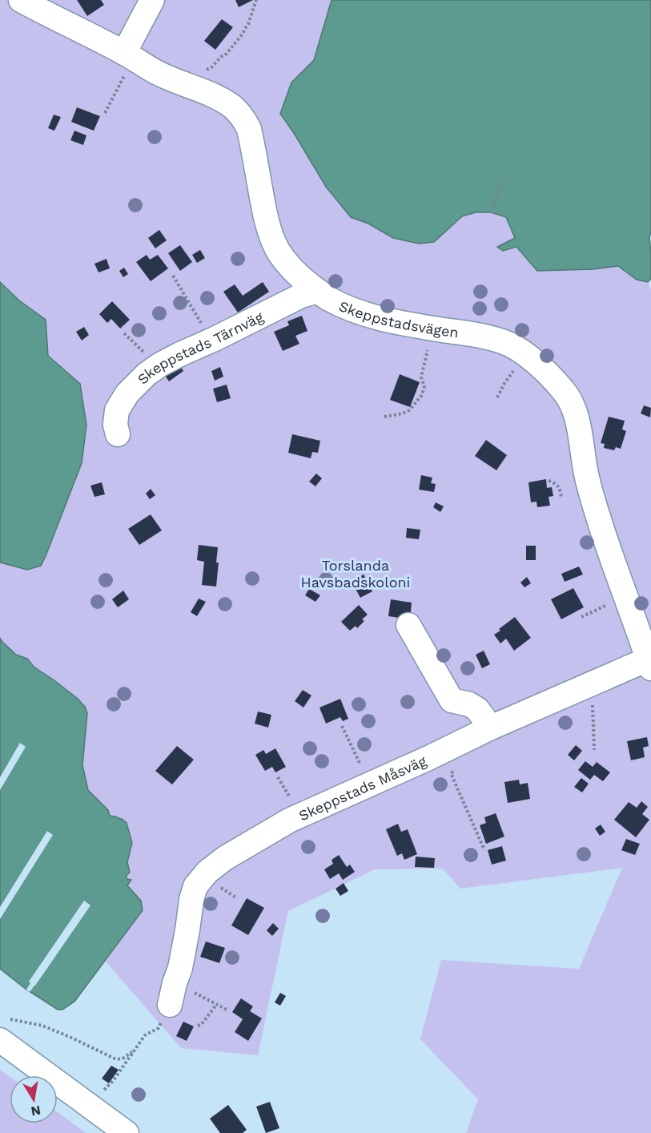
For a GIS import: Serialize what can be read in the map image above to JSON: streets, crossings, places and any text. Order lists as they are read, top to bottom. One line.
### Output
{"streets":{"street":["Skeppstadsvägen","Skeppstads Tärnväg","Skeppstads Måsväg"]},"crossings":[["Skeppstadsvägen","Skeppstads Tärnväg"],["Skeppstadsvägen","Skeppstads Måsväg"]],"parks":["Torslanda Havsbadskoloni"],"north":"bottom"}
